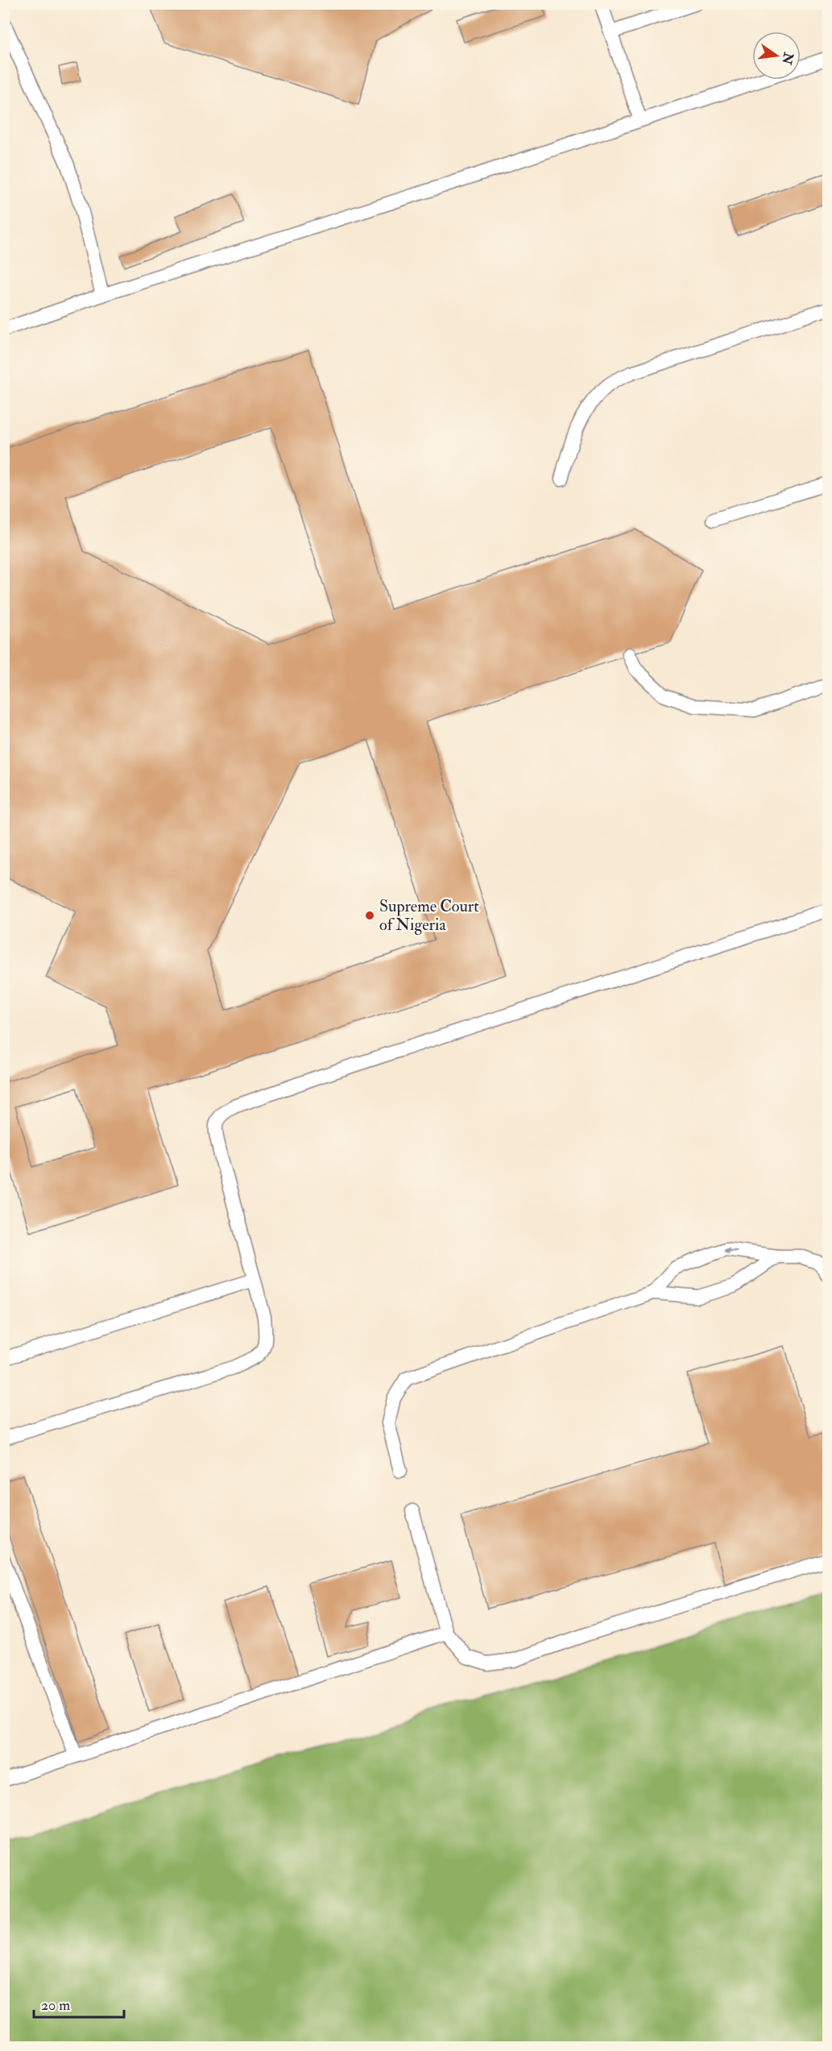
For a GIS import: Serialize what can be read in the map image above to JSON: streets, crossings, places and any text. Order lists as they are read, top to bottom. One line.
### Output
{"places":["Supreme Court of Nigeria"],"scale_bar":"20 m","north":"right"}
